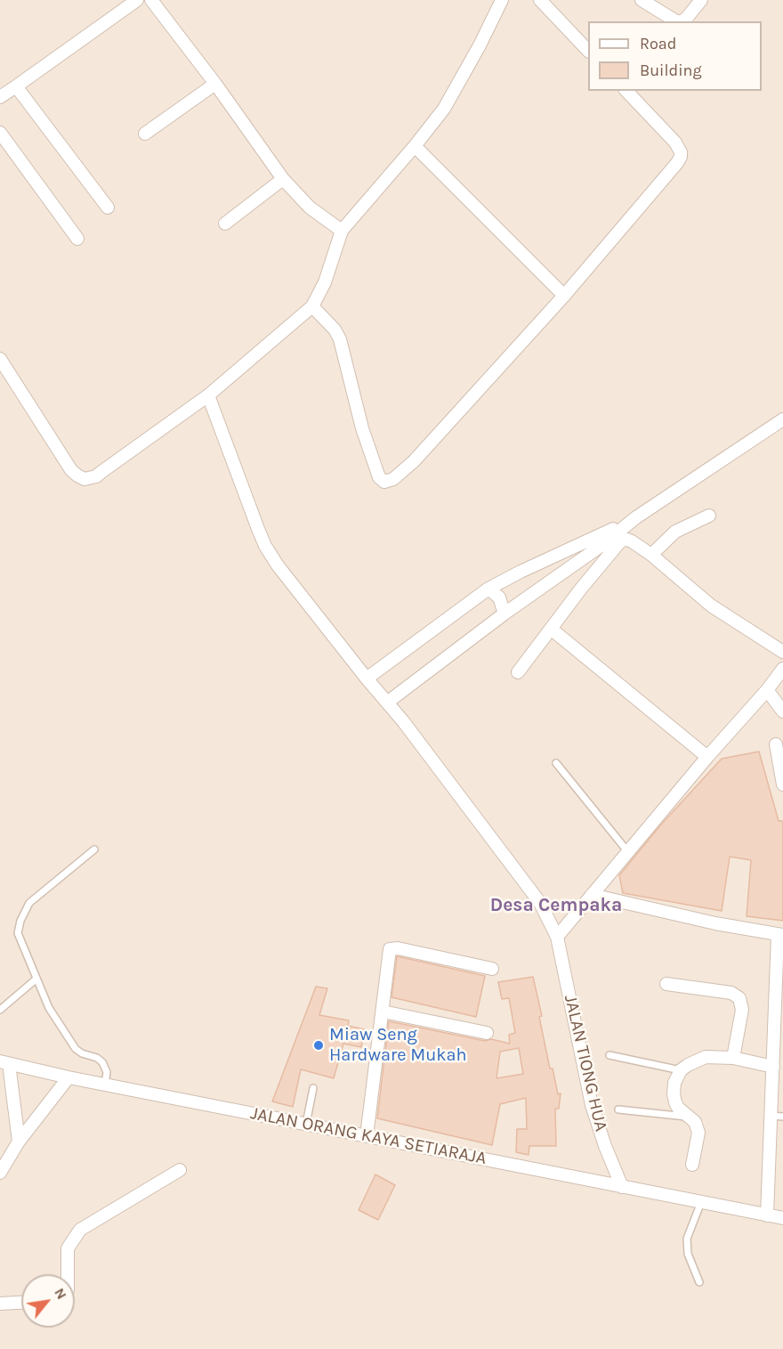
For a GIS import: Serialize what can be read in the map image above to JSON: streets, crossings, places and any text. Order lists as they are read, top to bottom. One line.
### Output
{"streets":{"street":["JALAN TIONG HUA","JALAN ORANG KAYA SETIARAJA"]},"crossings":[["JALAN TIONG HUA","JALAN ORANG KAYA SETIARAJA"]],"districts":["Desa Cempaka"],"places":["Miaw Seng Hardware Mukah"],"legend":["Road","Building"],"north":"top right"}
